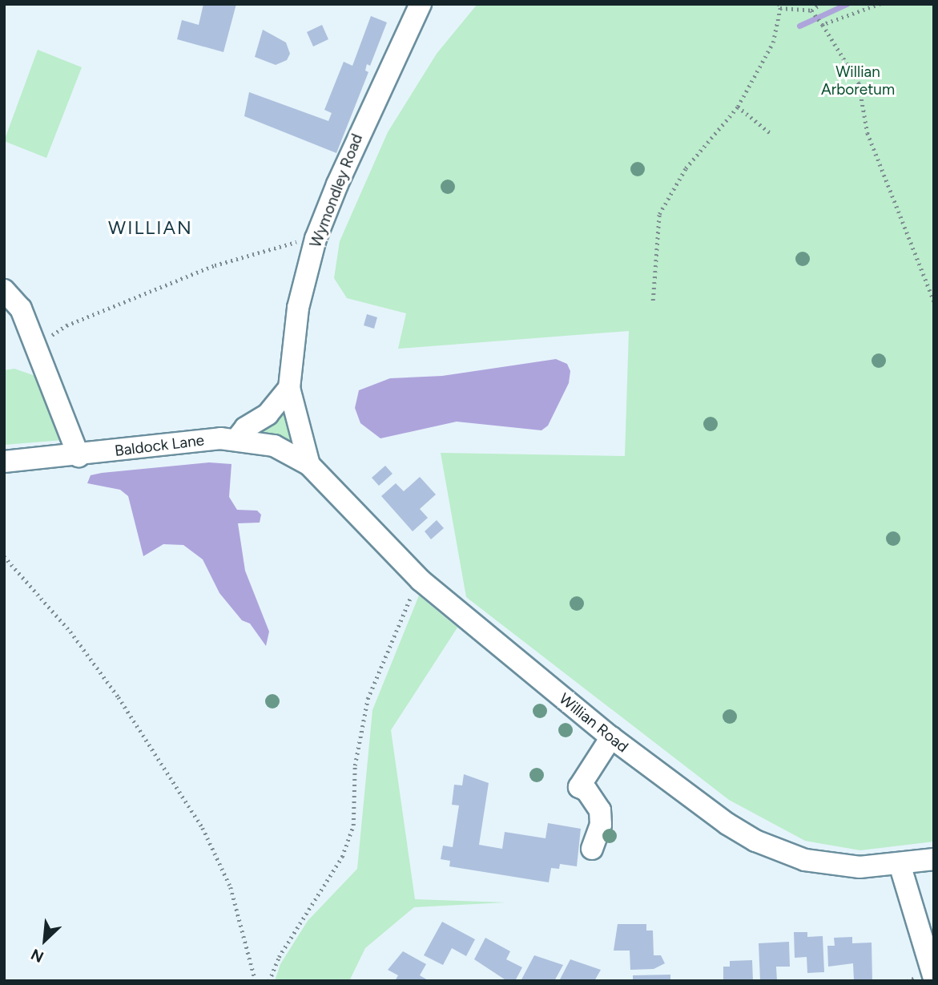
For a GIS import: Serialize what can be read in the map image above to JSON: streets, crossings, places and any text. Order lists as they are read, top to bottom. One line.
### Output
{"streets":{"street":["Wymondley Road","Baldock Lane","Willian Road"]},"crossings":[["Wymondley Road","Baldock Lane"],["Wymondley Road","Willian Road"],["Baldock Lane","Willian Road"]],"districts":["WILLIAN"],"parks":["Willian Arboretum"],"north":"bottom left"}
